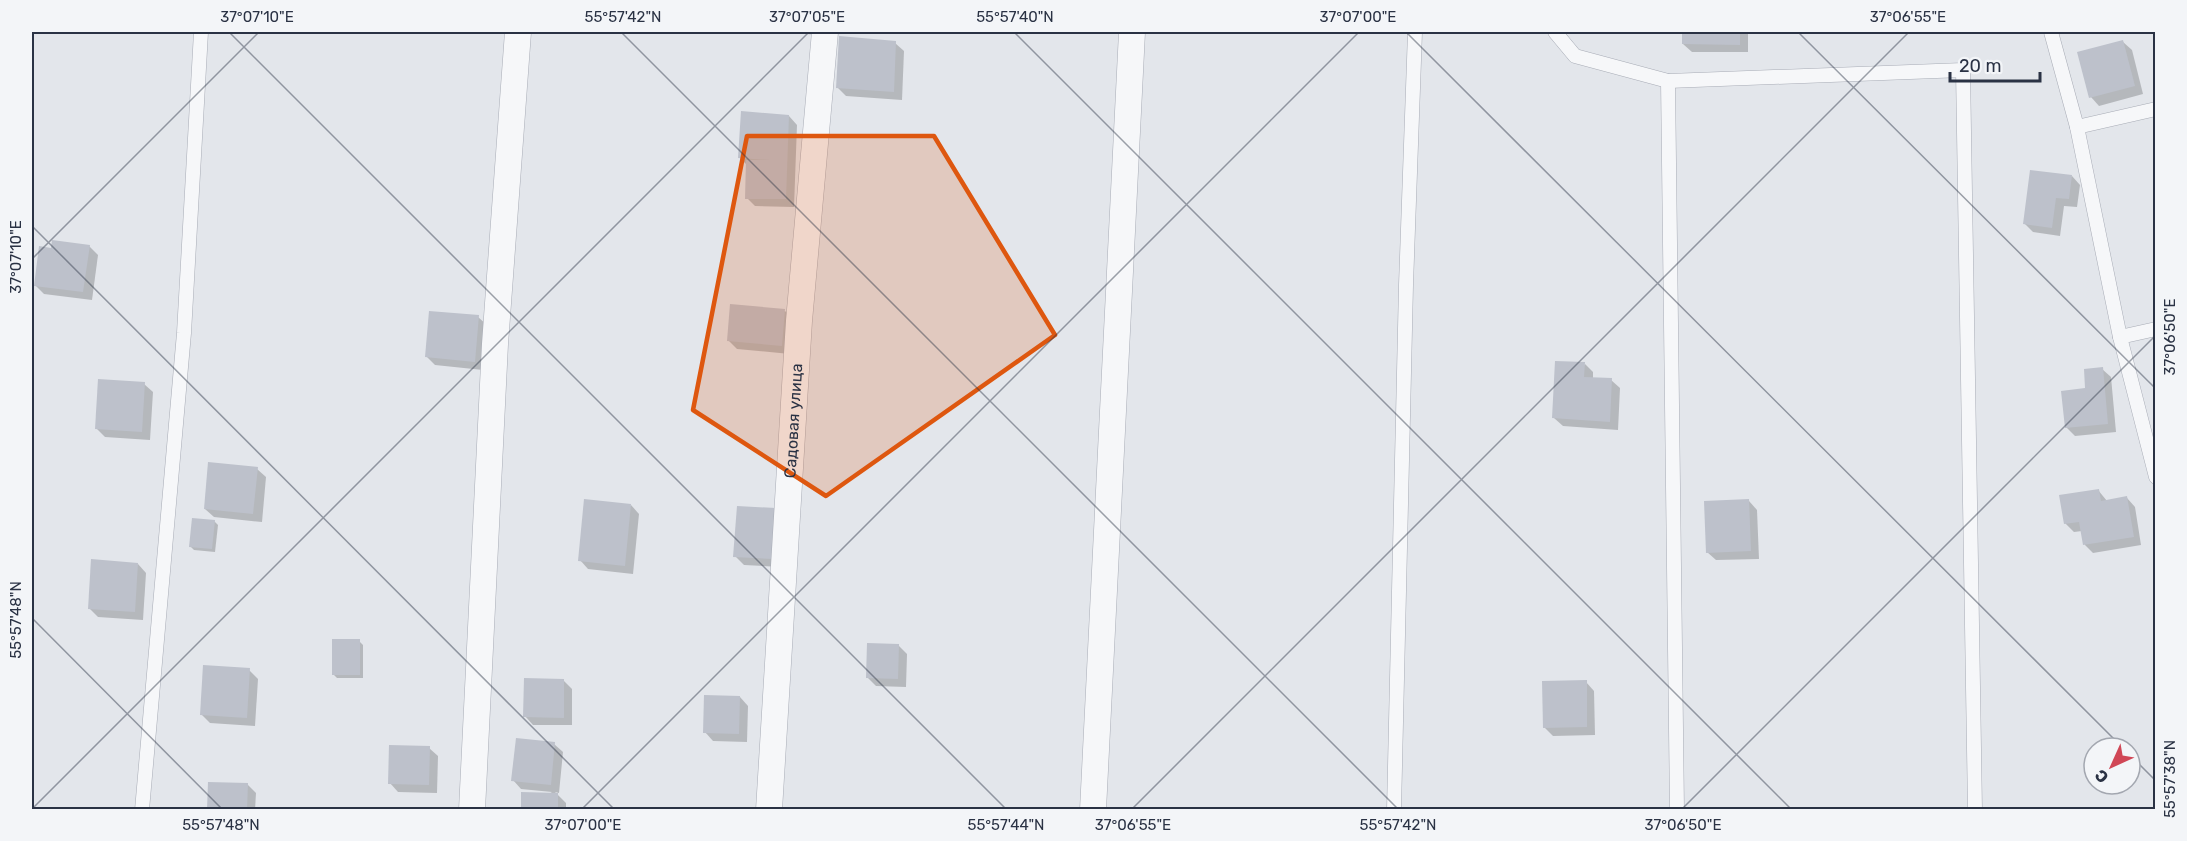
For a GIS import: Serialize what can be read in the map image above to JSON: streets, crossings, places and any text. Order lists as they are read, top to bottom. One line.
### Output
{"streets":{"street":["Садовая улица"]},"scale_bar":"20 m","north":"bottom left","coordinates":["37°07'10\"E","55°57'42\"N","37°07'05\"E","55°57'40\"N","37°07'00\"E","37°06'55\"E","37°06'50\"E","55°57'48\"N","55°57'38\"N","55°57'44\"N"]}
